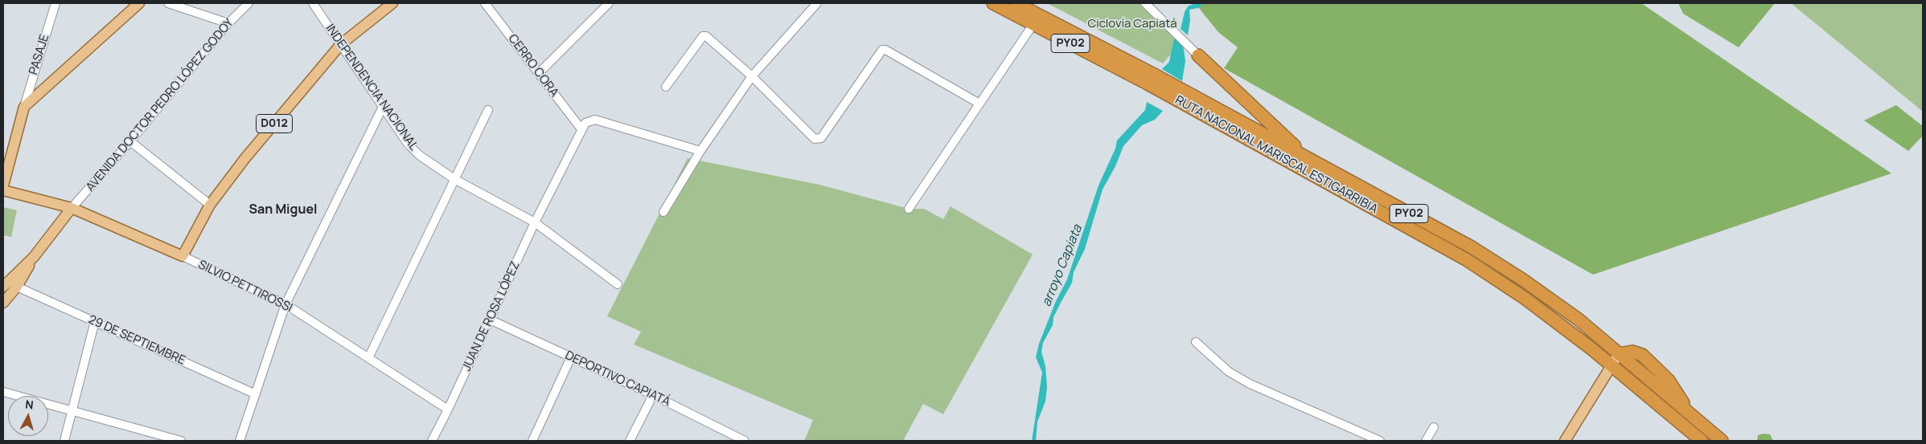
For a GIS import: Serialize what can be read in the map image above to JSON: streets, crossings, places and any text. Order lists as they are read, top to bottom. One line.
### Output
{"streets":{"highway":["PY02","RUTA NACIONAL MARISCAL ESTIGARRIBIA"],"main road":["D012","SILVIO PETTIROSSI"],"street":["PASAJE","CERRO CORA","INDEPENDENCIA NACIONAL","AVENIDA DOCTOR PEDRO LÓPEZ GODOY","JUAN DE ROSA LÓPEZ","29 DE SEPTIEMBRE","DEPORTIVO CAPIATÁ"]},"crossings":[["CERRO CORA","JUAN DE ROSA LÓPEZ"],["INDEPENDENCIA NACIONAL","D012"],["INDEPENDENCIA NACIONAL","JUAN DE ROSA LÓPEZ"],["AVENIDA DOCTOR PEDRO LÓPEZ GODOY","SILVIO PETTIROSSI"],["D012","SILVIO PETTIROSSI"],["SILVIO PETTIROSSI","JUAN DE ROSA LÓPEZ"],["JUAN DE ROSA LÓPEZ","DEPORTIVO CAPIATÁ"]],"districts":["San Miguel"],"water":["arroyo Capiata"],"parks":["Ciclovía Capiatá"],"north":"top"}
